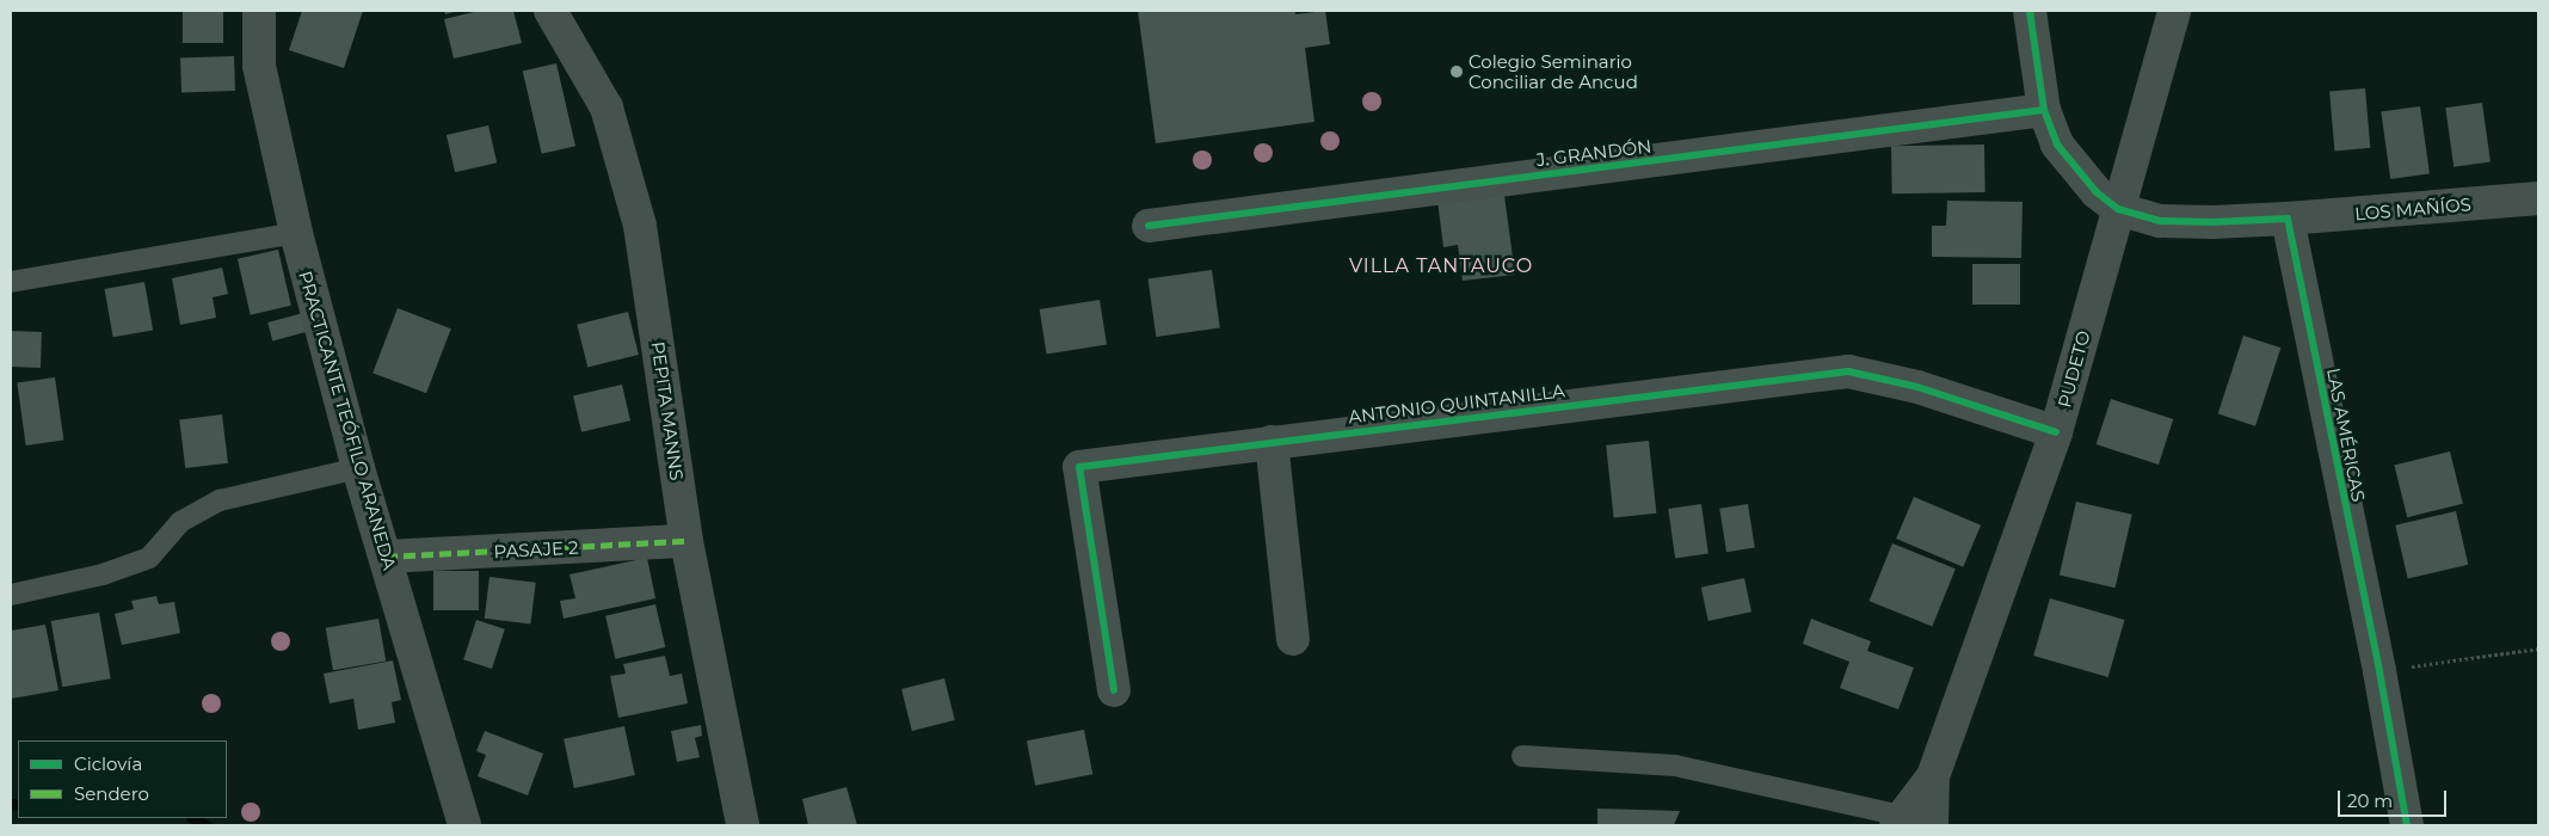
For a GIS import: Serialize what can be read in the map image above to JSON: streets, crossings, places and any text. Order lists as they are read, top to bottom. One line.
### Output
{"streets":{"street":["J. GRANDÓN","LOS MAÑÍOS","PUDETO","ANTONIO QUINTANILLA","PEPITA MANNS","PRACTICANTE TEÓFILO ARANEDA","LAS AMÉRICAS","PASAJE 2"]},"crossings":[["LOS MAÑÍOS","LAS AMÉRICAS"],["PUDETO","ANTONIO QUINTANILLA"],["PEPITA MANNS","PASAJE 2"],["PRACTICANTE TEÓFILO ARANEDA","PASAJE 2"]],"districts":["VILLA TANTAUCO"],"places":["Colegio Seminario Conciliar de Ancud"],"legend":["Ciclovía","Sendero"],"scale_bar":"20 m"}
